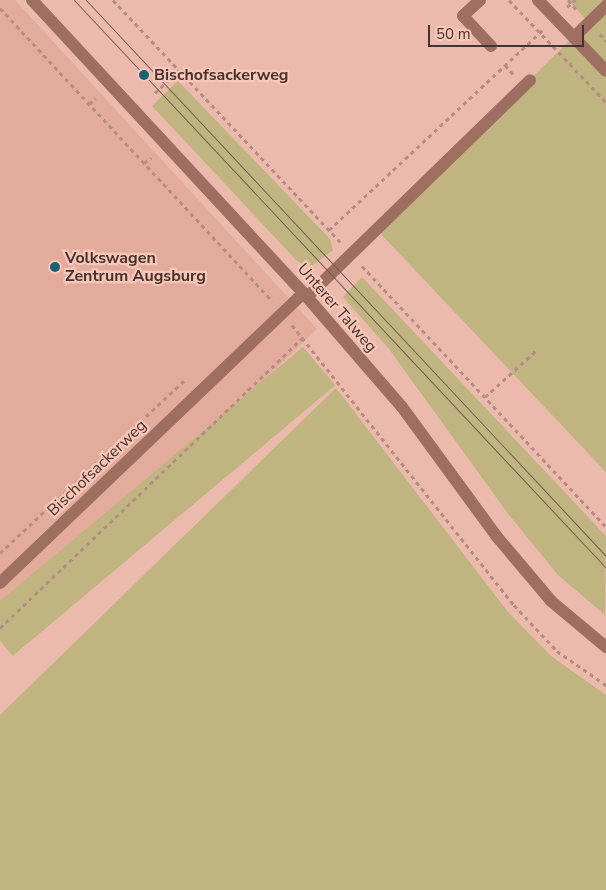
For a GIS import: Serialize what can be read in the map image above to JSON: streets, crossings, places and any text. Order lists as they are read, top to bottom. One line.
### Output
{"streets":{"street":["Unterer Talweg","Bischofsackerweg"]},"crossings":[["Unterer Talweg","Bischofsackerweg"]],"places":["Bischofsackerweg","Volkswagen Zentrum Augsburg"],"scale_bar":"50 m"}
